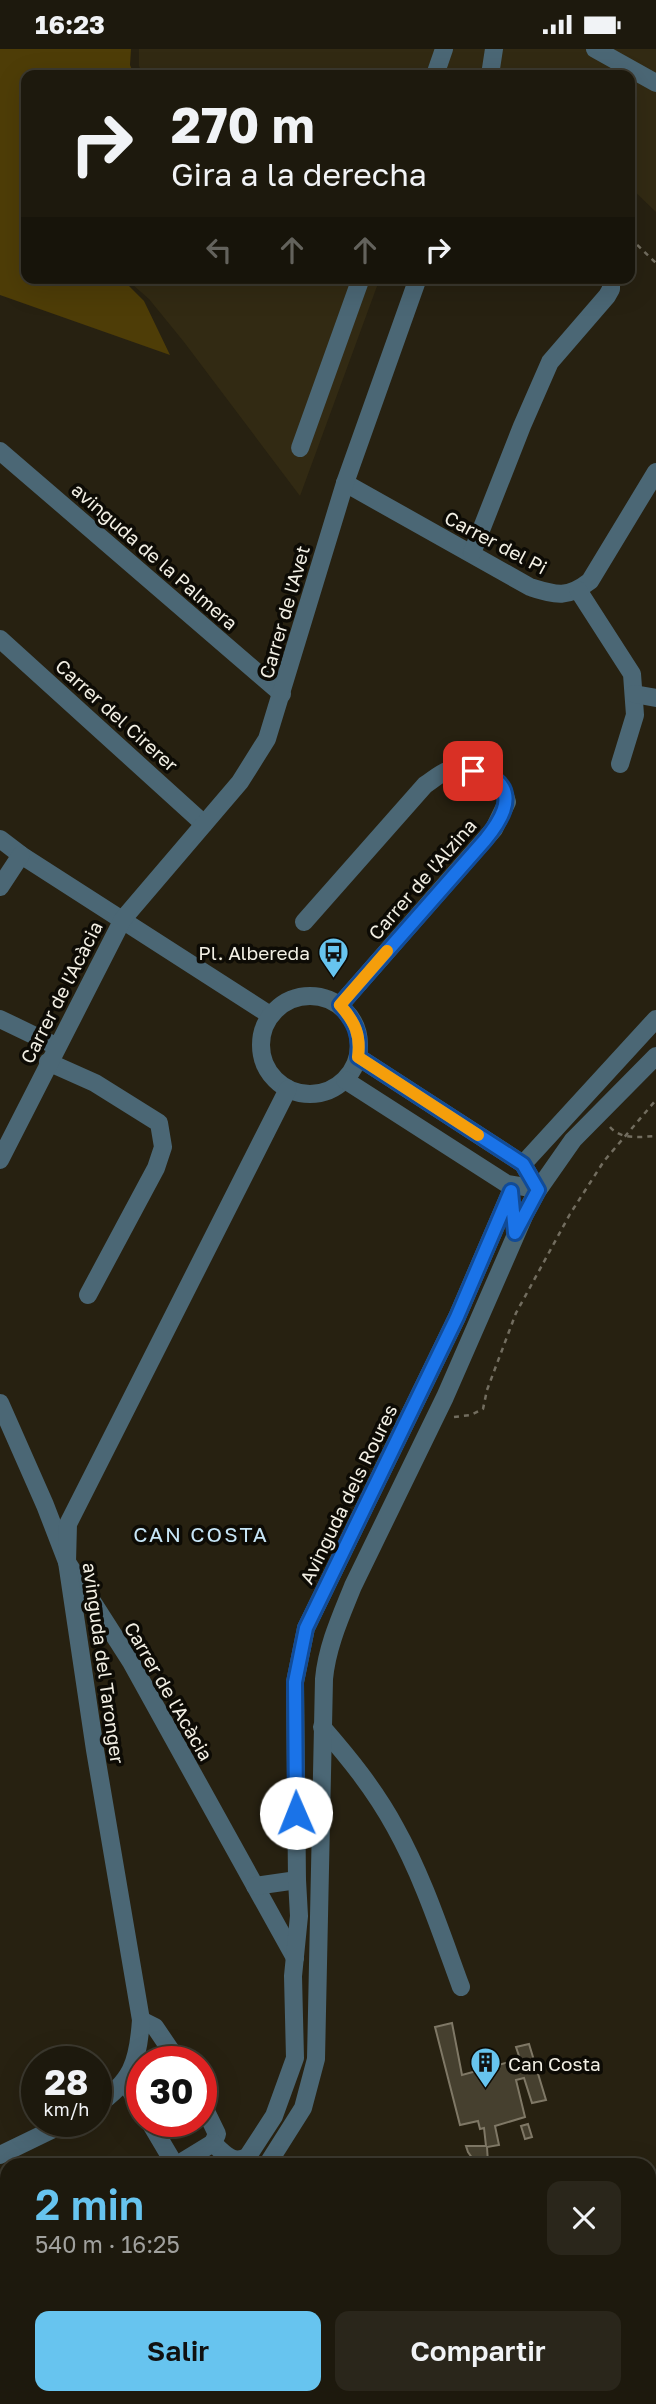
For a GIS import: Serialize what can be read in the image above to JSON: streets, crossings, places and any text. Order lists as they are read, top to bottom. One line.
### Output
{"streets":{"street":["Carrer del Pi","avinguda de la Palmera","Carrer de l'Avet","Carrer del Cirerer","Carrer de l'Alzina","Carrer de l'Acàcia","Avinguda dels Roures","avinguda del Taronger"]},"crossings":[["Carrer del Pi","Carrer de l'Avet"],["avinguda de la Palmera","Carrer de l'Avet"],["Carrer de l'Avet","Carrer del Cirerer"],["Carrer de l'Avet","Carrer de l'Acàcia"],["Carrer de l'Alzina","avinguda del Taronger"],["Carrer de l'Acàcia","Avinguda dels Roures"],["Carrer de l'Acàcia","avinguda del Taronger"]],"districts":["CAN COSTA"],"places":{"bus stop":["Pl. Albereda"],"building":["Can Costa"]},"page":{"status":"16:23","turn":["270 m","Gira a la derecha"],"speed":"28 km/h","limit":"30","heading":["2 min","540 m · 16:25"],"buttons":["Salir","Compartir"]}}
